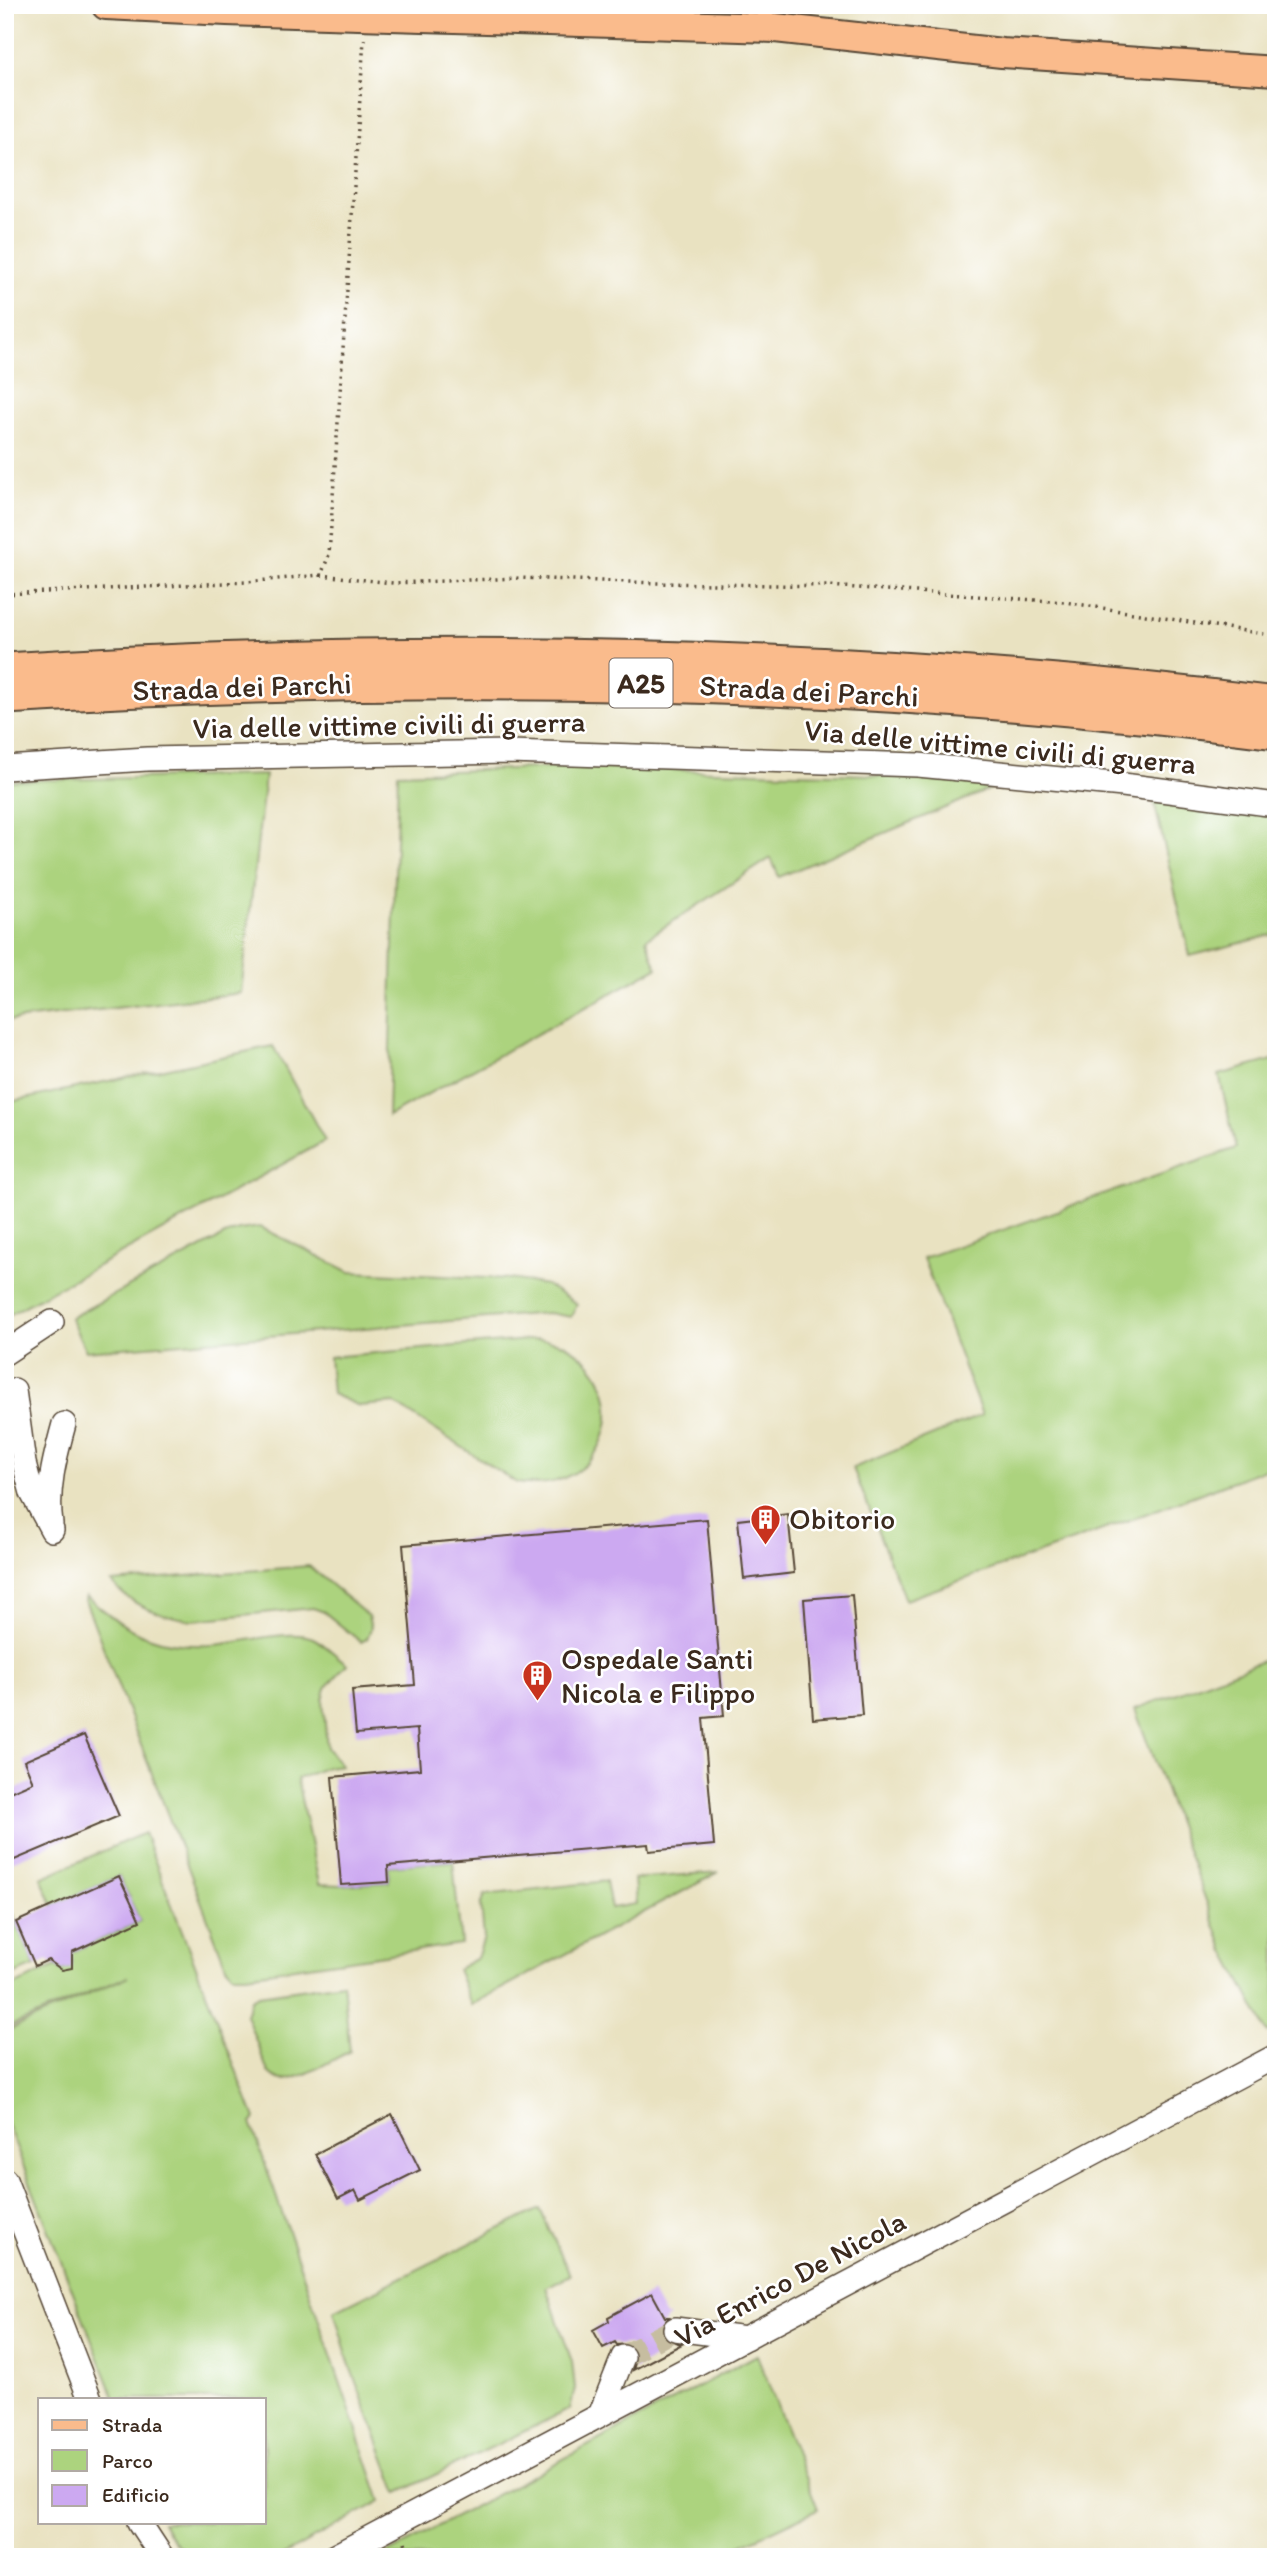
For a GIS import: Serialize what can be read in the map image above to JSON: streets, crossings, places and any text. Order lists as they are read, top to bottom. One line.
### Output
{"streets":{"highway":["A25","Strada dei Parchi"],"street":["Via delle vittime civili di guerra","Via Enrico De Nicola"]},"places":{"building":["Obitorio","Ospedale Santi Nicola e Filippo"]},"legend":["Strada","Parco","Edificio"]}
